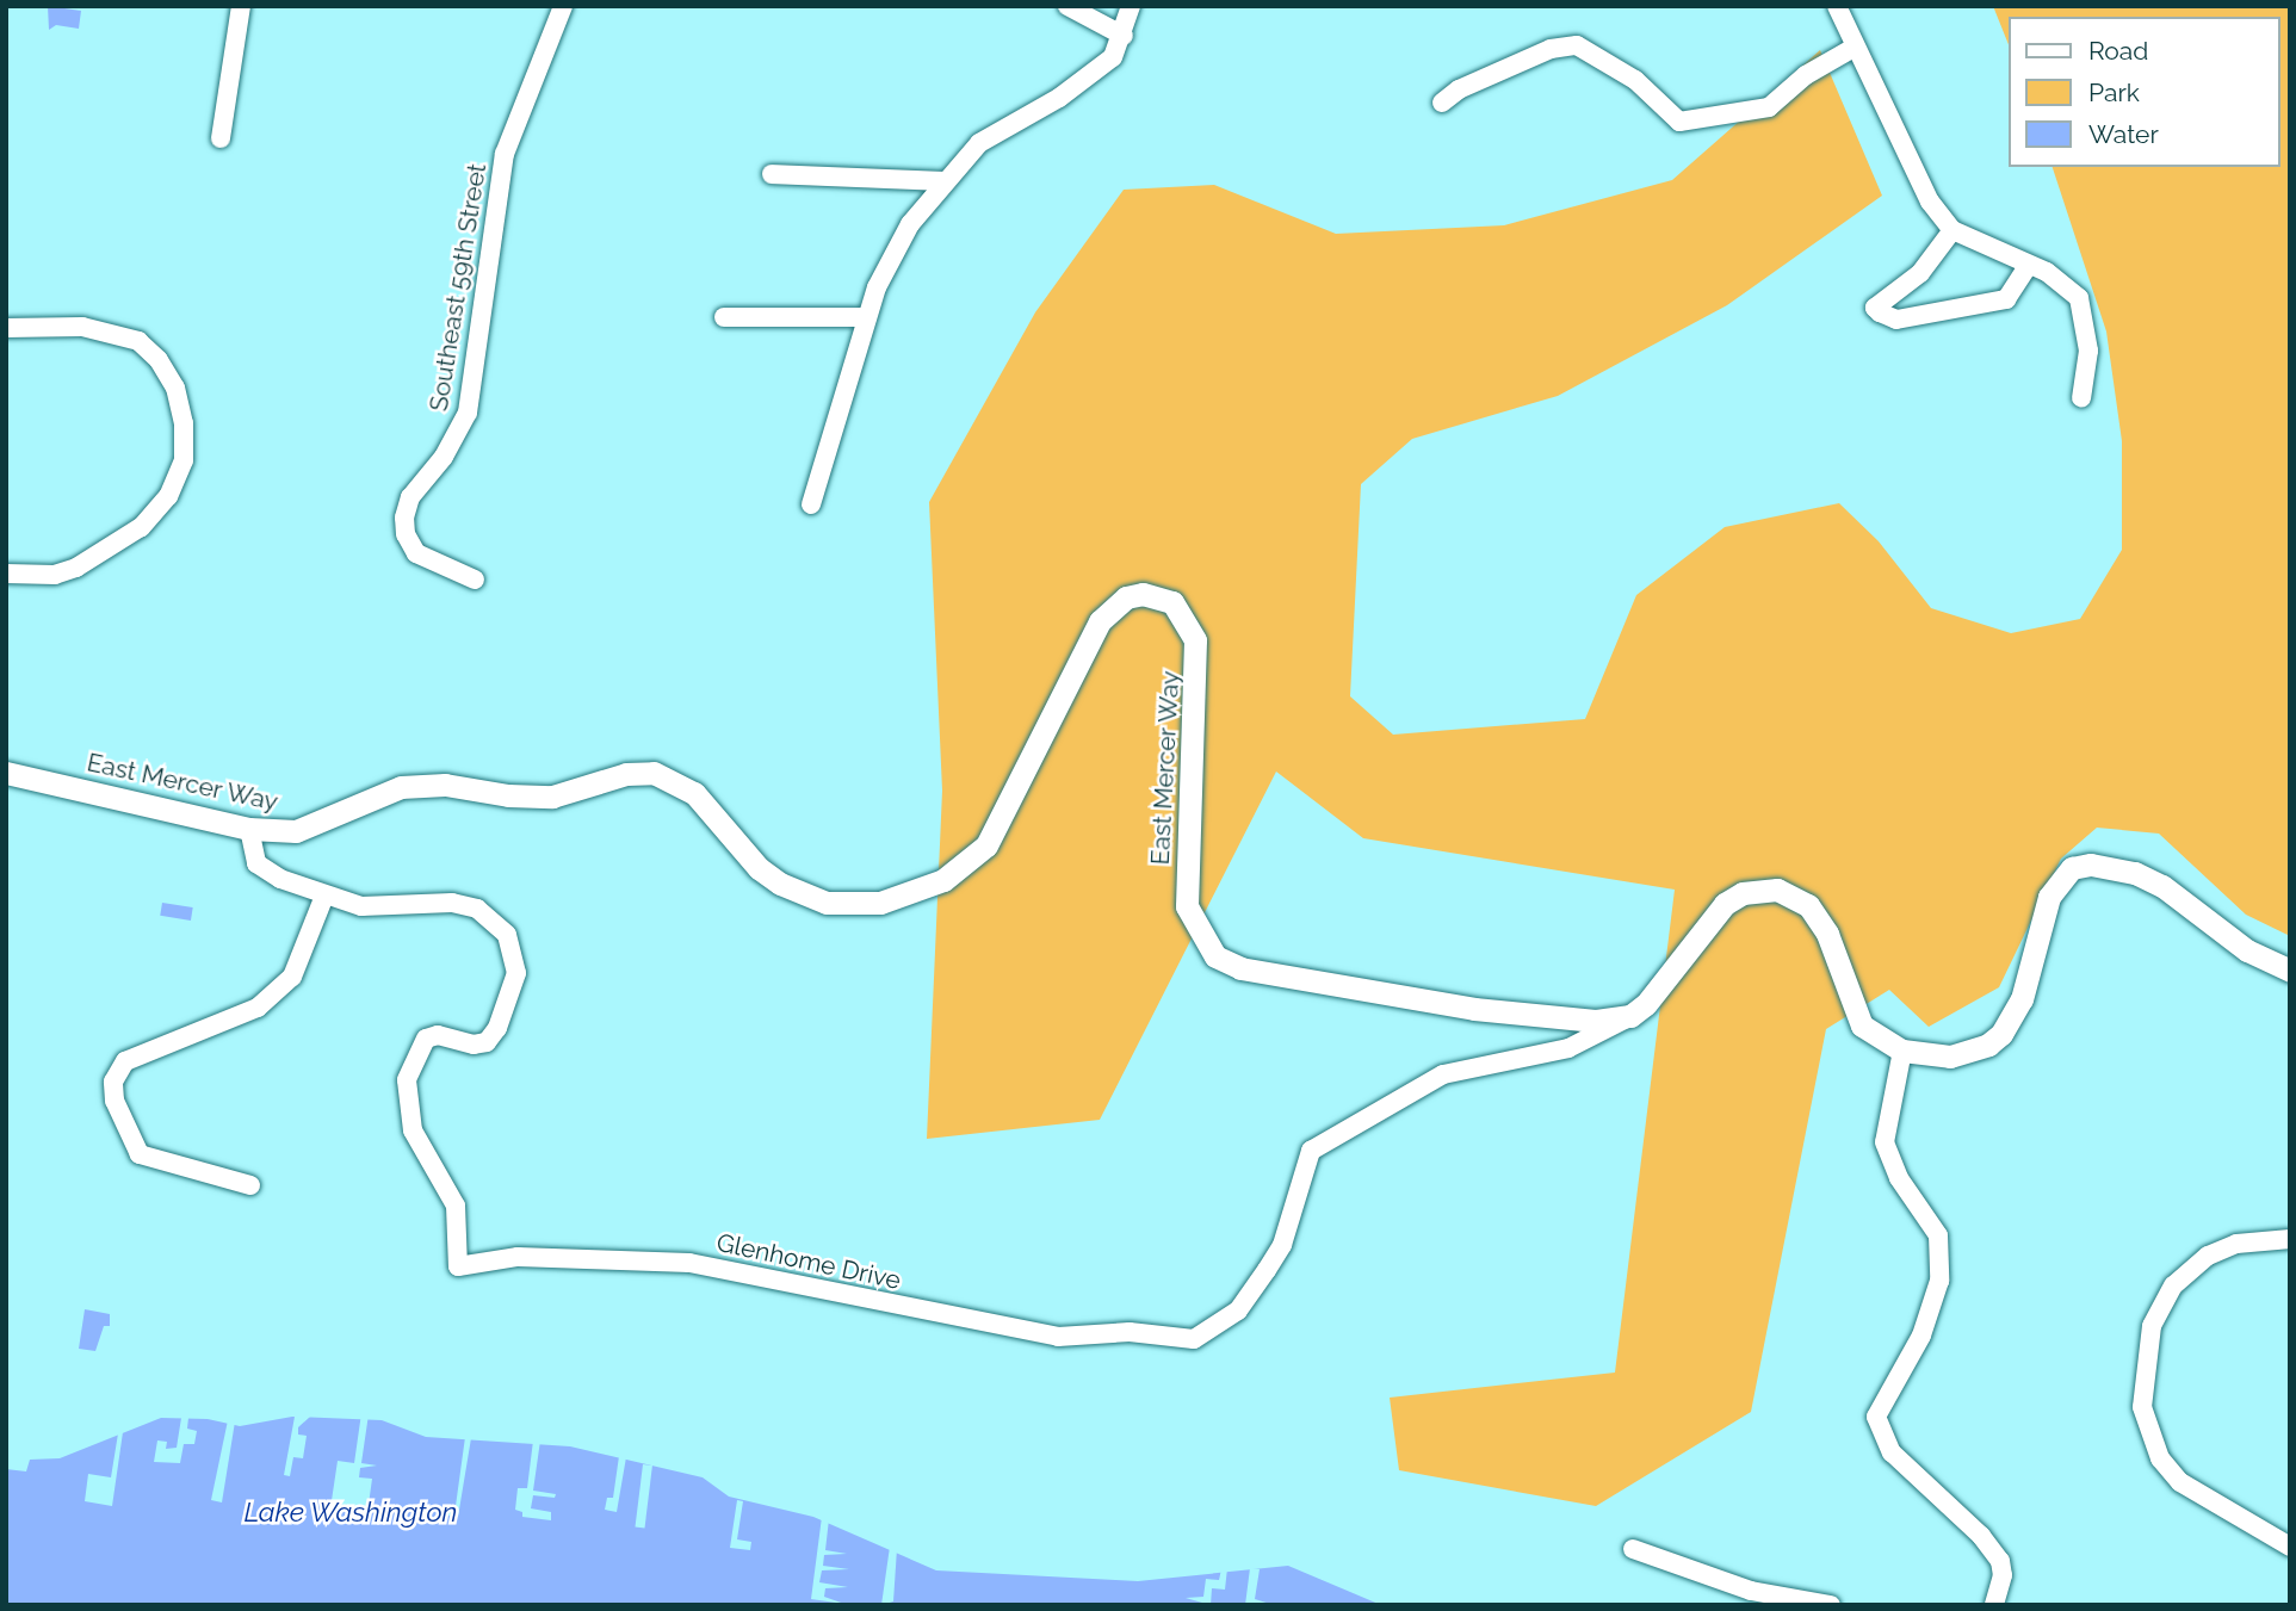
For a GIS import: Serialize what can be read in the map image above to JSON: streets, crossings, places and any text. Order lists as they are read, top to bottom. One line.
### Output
{"streets":{"street":["Southeast 59th Street","East Mercer Way","Glenhome Drive"]},"crossings":[["East Mercer Way","Glenhome Drive"]],"water":["Lake Washington"],"legend":["Road","Park","Water"]}
